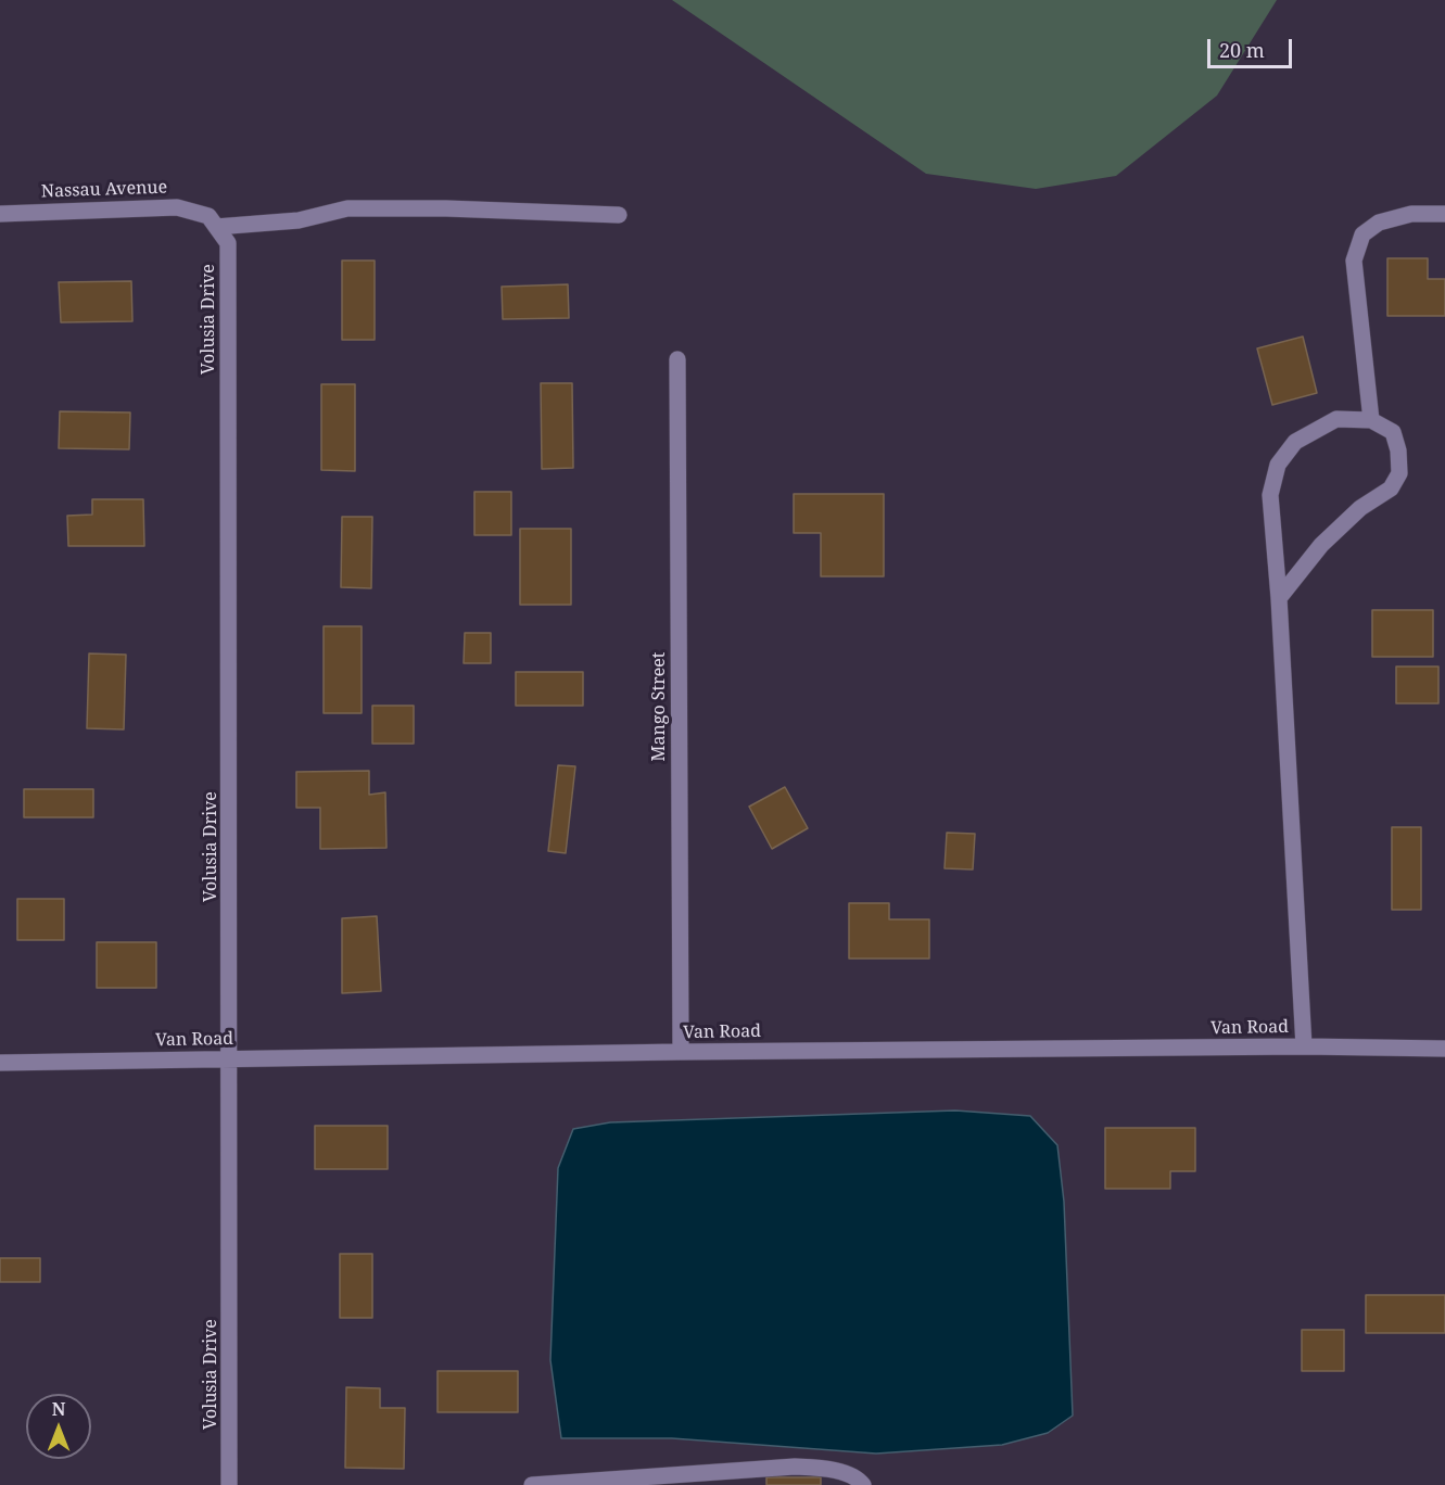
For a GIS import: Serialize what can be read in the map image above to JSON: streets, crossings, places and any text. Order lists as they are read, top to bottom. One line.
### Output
{"streets":{"street":["Nassau Avenue","Volusia Drive","Mango Street","Van Road"]},"crossings":[["Nassau Avenue","Volusia Drive"],["Volusia Drive","Van Road"],["Mango Street","Van Road"]],"scale_bar":"20 m","north":"top"}
